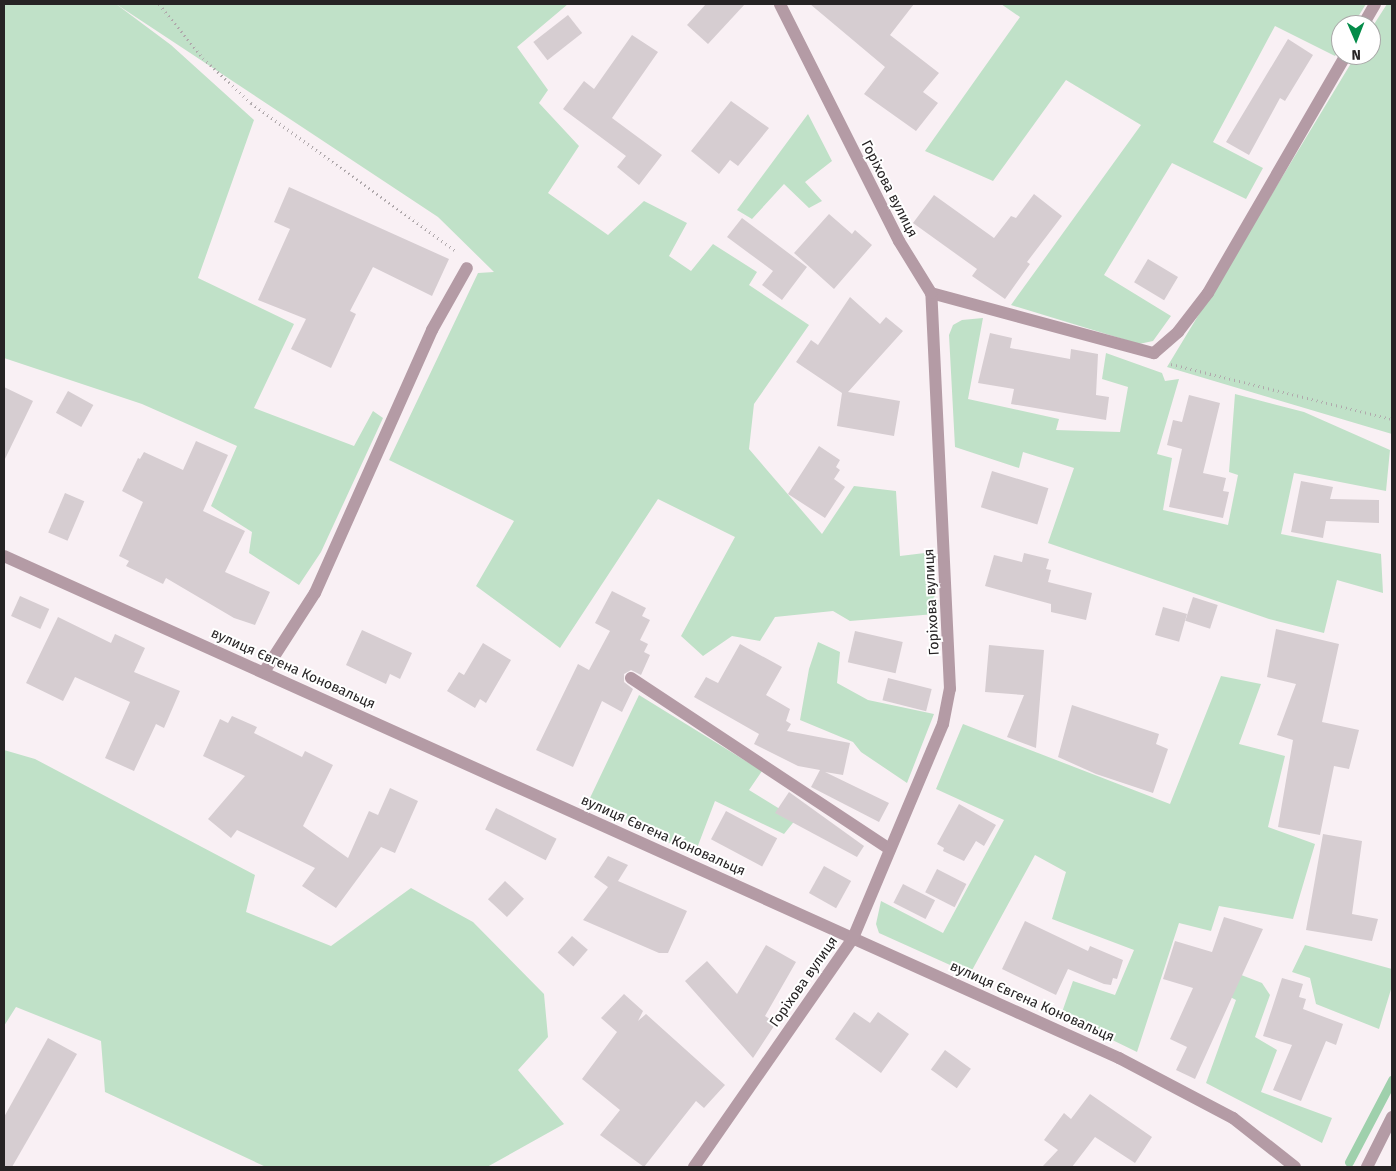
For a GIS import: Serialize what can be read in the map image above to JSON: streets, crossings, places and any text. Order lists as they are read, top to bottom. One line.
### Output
{"streets":{"street":["Горіхова вулиця","вулиця Євгена Коновальця"]},"crossings":[["Горіхова вулиця","вулиця Євгена Коновальця"]],"north":"bottom"}
